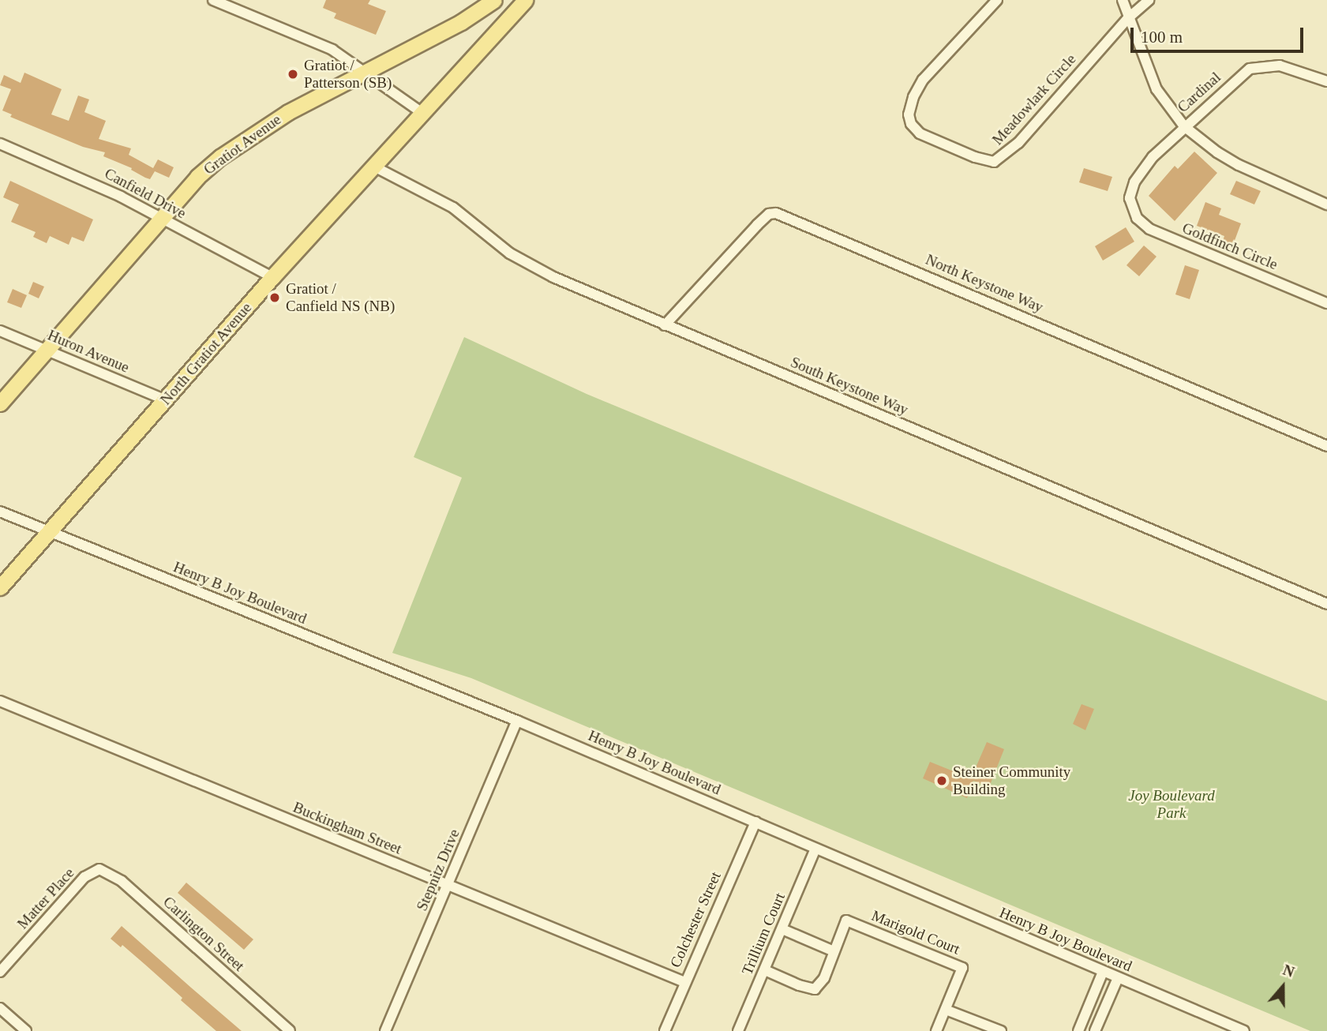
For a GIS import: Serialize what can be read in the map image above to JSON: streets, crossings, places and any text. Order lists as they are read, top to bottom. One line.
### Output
{"streets":{"main road":["Gratiot Avenue","North Gratiot Avenue"],"street":["Cardinal","Meadowlark Circle","Canfield Drive","Goldfinch Circle","North Keystone Way","Huron Avenue","South Keystone Way","Henry B Joy Boulevard","Buckingham Street","Stepnitz Drive","Matter Place","Colchester Street","Marigold Court","Carlington Street","Trillium Court"]},"crossings":[["Cardinal","Goldfinch Circle"],["Gratiot Avenue","Canfield Drive"],["Gratiot Avenue","Huron Avenue"],["Canfield Drive","North Gratiot Avenue"],["North Keystone Way","South Keystone Way"],["Huron Avenue","North Gratiot Avenue"],["North Gratiot Avenue","South Keystone Way"],["North Gratiot Avenue","Henry B Joy Boulevard"],["Henry B Joy Boulevard","Stepnitz Drive"],["Henry B Joy Boulevard","Colchester Street"],["Henry B Joy Boulevard","Trillium Court"],["Buckingham Street","Stepnitz Drive"],["Buckingham Street","Colchester Street"],["Matter Place","Carlington Street"],["Marigold Court","Trillium Court"]],"parks":["Joy Boulevard Park"],"places":["Gratiot / Patterson (SB)","Gratiot / Canfield NS (NB)","Steiner Community Building"],"scale_bar":"100 m","north":"top"}
